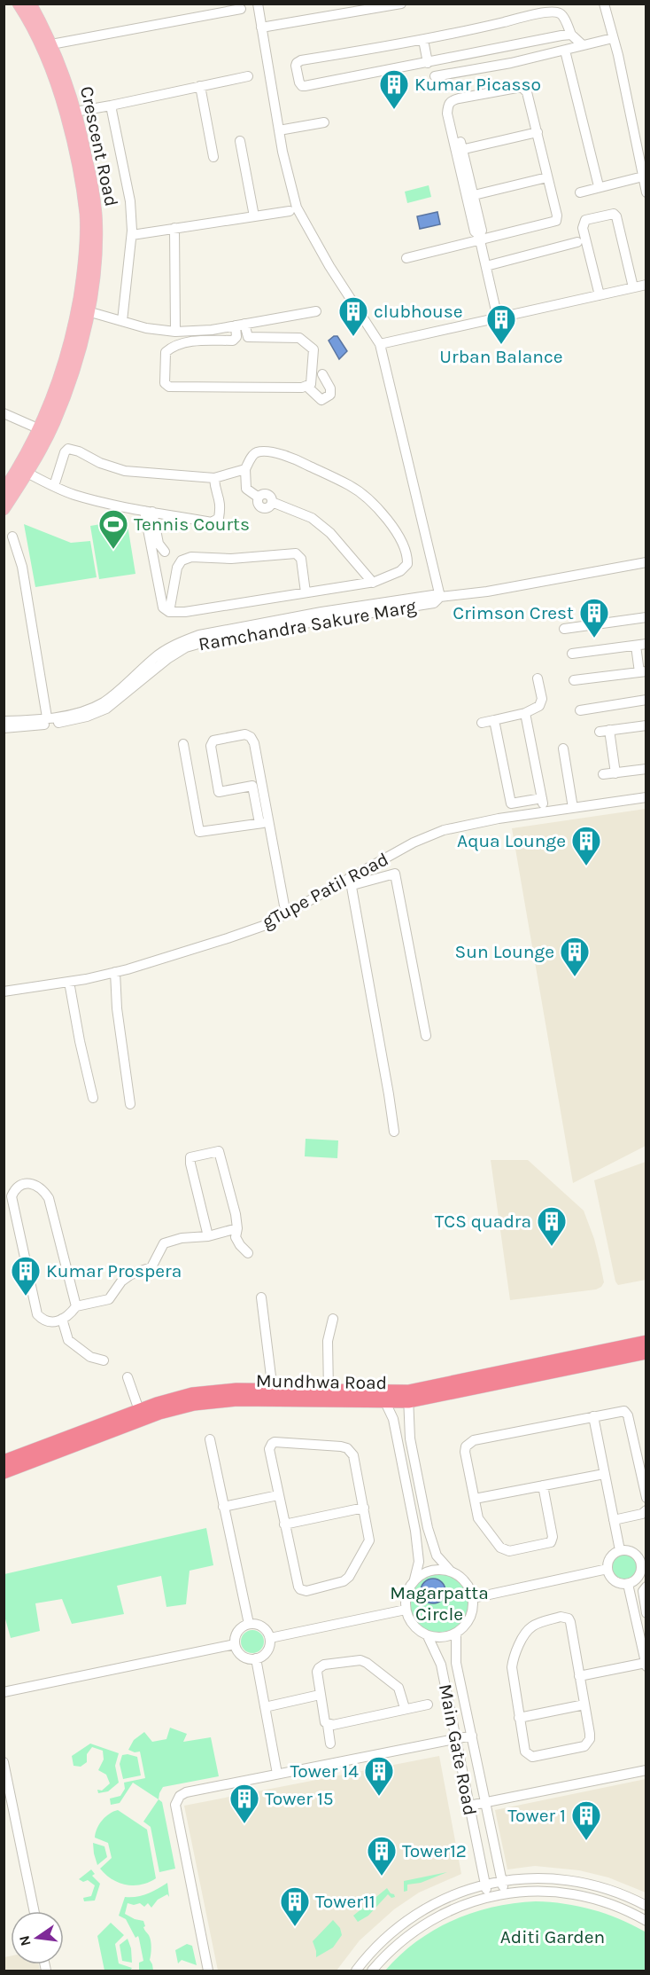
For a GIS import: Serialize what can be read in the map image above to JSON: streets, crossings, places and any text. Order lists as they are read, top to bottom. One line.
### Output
{"streets":{"highway":["Mundhwa Road"],"main road":["Crescent Road"],"street":["Ramchandra Sakure Marg","gTupe Patil Road","Main Gate Road"]},"parks":["Magarpatta Circle","Aditi Garden"],"places":{"building":["Kumar Picasso","clubhouse","Urban Balance","Crimson Crest","Aqua Lounge","Sun Lounge","TCS quadra","Kumar Prospera","Tower 14","Tower 15","Tower 1","Tower12","Tower11"],"sports":["Tennis Courts"]},"north":"left"}
